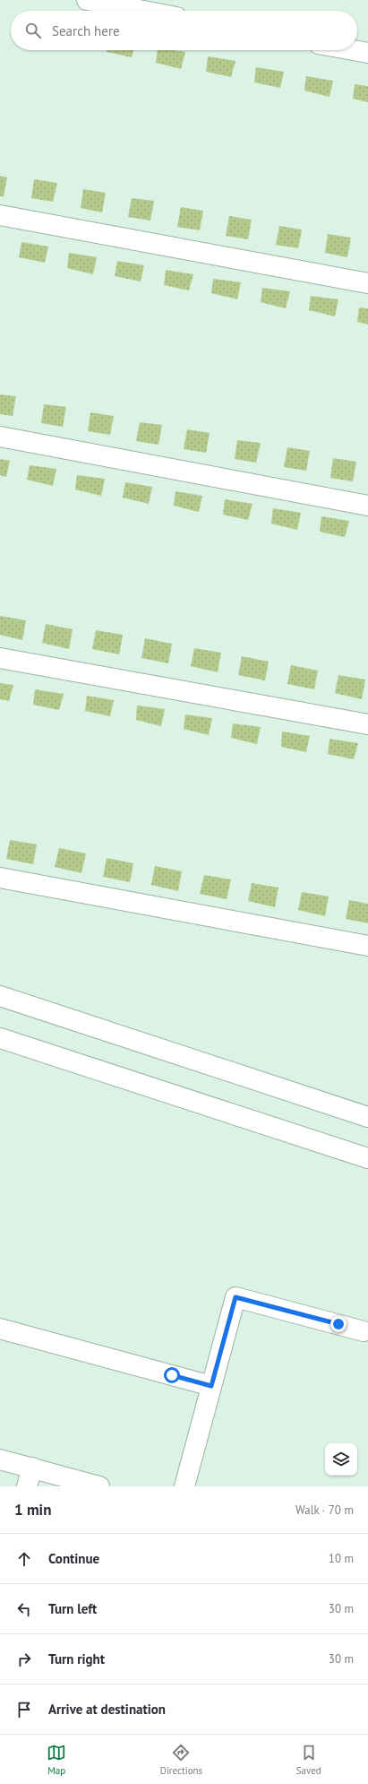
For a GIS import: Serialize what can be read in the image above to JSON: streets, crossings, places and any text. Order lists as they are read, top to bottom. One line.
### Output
{"page":{"search":"Search here","heading":["1 min","Walk · 70 m"],"list":[["Continue","10 m"],["Turn left","30 m"],["Turn right","30 m"],"Arrive at destination"],"nav":["Map","Directions","Saved"]}}
